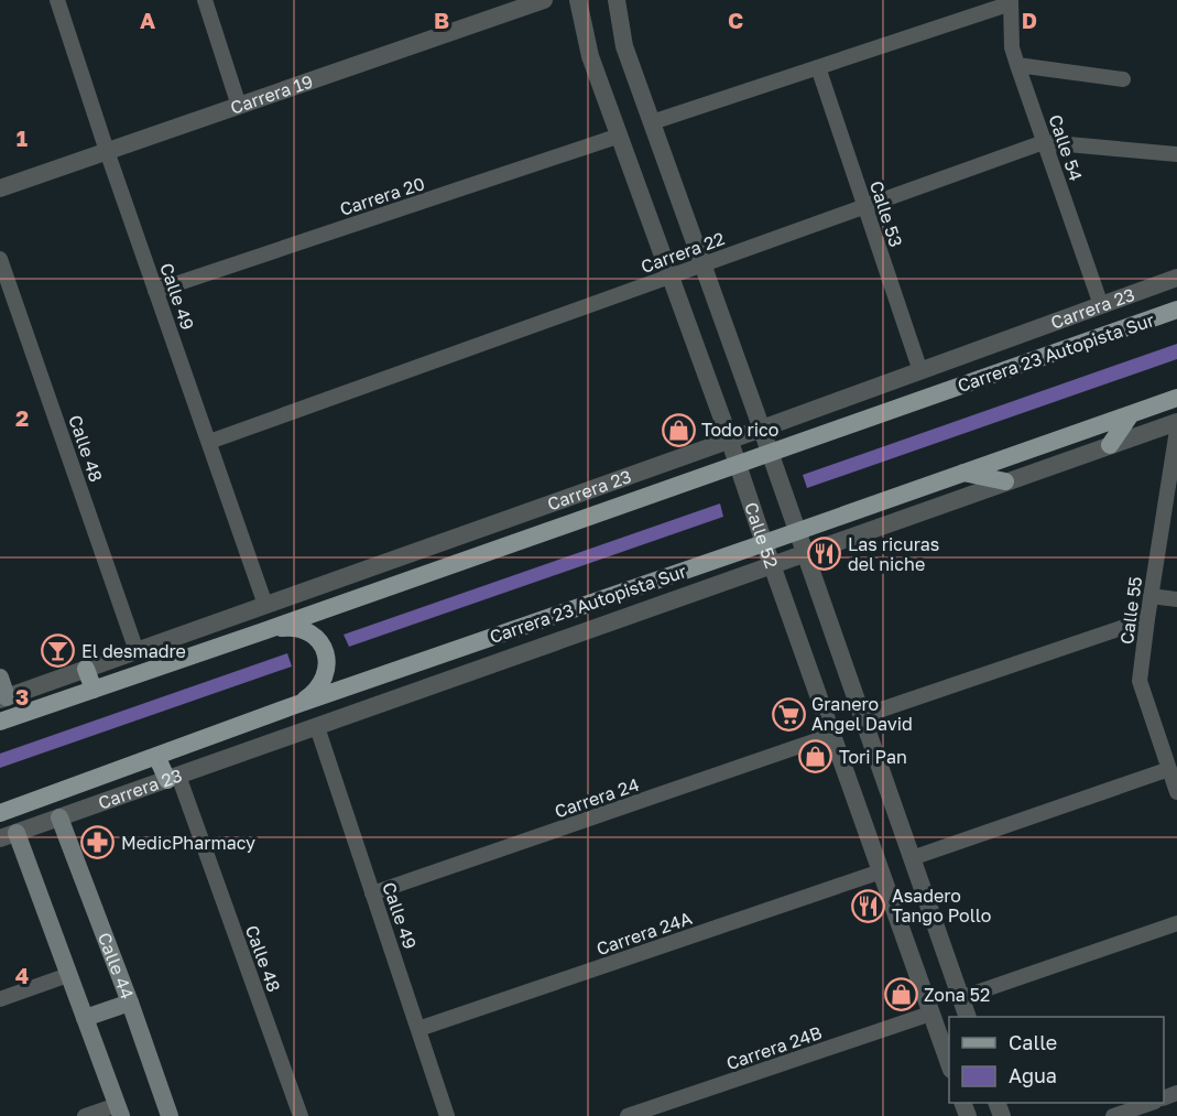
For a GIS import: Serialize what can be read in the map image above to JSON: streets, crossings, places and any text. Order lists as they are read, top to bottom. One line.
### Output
{"streets":{"main road":["Carrera 23 Autopista Sur","Calle 44"],"street":["Carrera 19","Calle 54","Carrera 20","Calle 53","Carrera 22","Calle 49","Carrera 23","Calle 48","Calle 52","Calle 55","Carrera 24","Carrera 24A","Carrera 24B"]},"crossings":[["Carrera 19","Calle 49"],["Calle 54","Carrera 22"],["Calle 54","Carrera 23"],["Carrera 20","Calle 49"],["Carrera 20","Calle 52"],["Calle 53","Carrera 22"],["Calle 53","Carrera 23"],["Carrera 22","Calle 49"],["Carrera 22","Calle 52"],["Calle 49","Carrera 23"],["Calle 49","Carrera 24"],["Calle 49","Carrera 24A"],["Carrera 23","Calle 48"],["Carrera 23","Calle 52"],["Carrera 23","Calle 44"],["Carrera 23 Autopista Sur","Calle 52"],["Calle 52","Carrera 24"],["Calle 52","Carrera 24A"],["Calle 52","Carrera 24B"]],"places":{"shop":["Todo rico","Tori Pan","Zona 52"],"restaurant":["Las ricuras del niche","Asadero Tango Pollo"],"bar":["El desmadre"],"supermarket":["Granero Angel David"],"pharmacy":["MedicPharmacy"]},"legend":["Calle","Agua"],"grid":{"columns":["A","B","C","D"],"rows":["1","2","3","4"]}}
